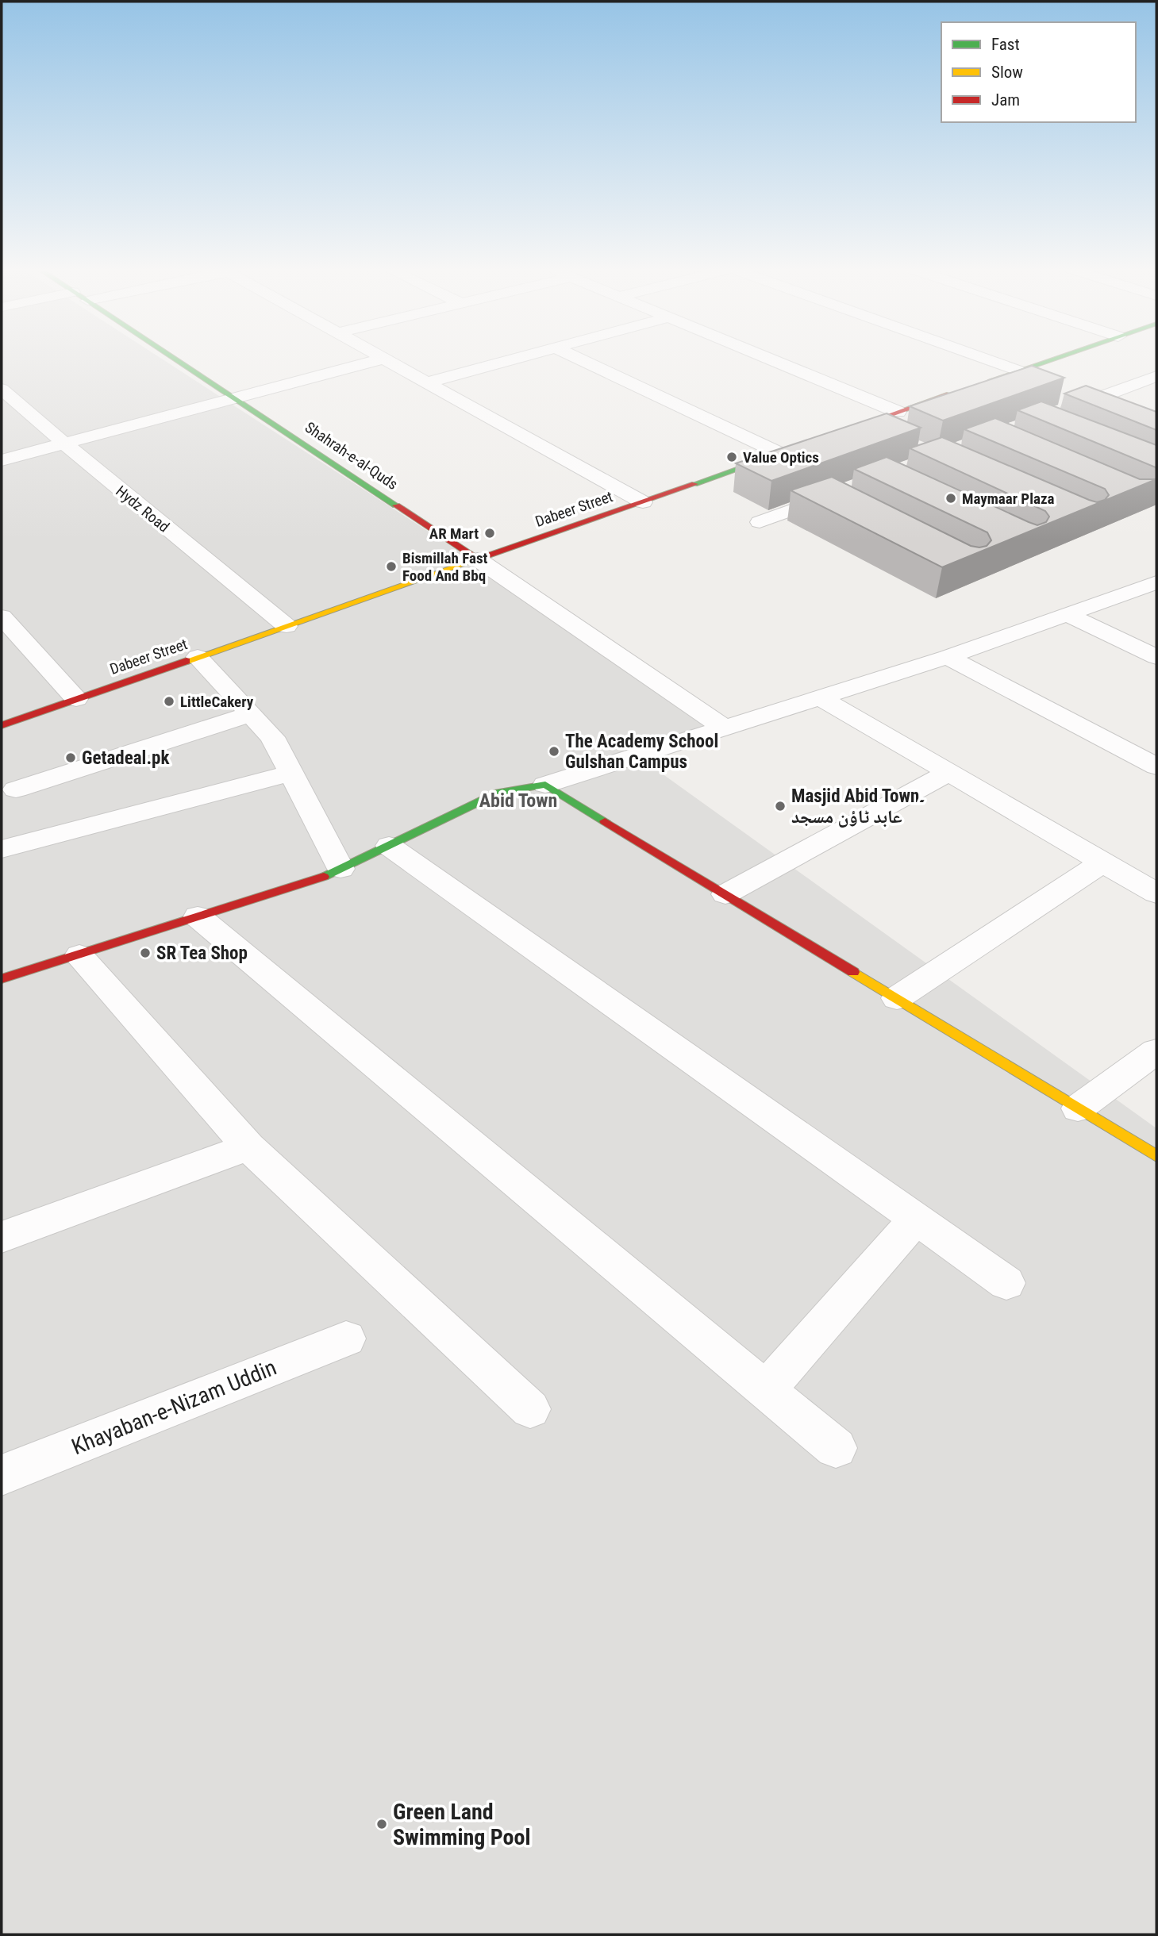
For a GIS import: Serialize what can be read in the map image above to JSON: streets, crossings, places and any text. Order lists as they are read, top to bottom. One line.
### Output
{"streets":{"street":["Shahrah-e-al-Quds","Hydz Road","Dabeer Street","Khayaban-e-Nizam Uddin"]},"crossings":[["Shahrah-e-al-Quds","Dabeer Street"],["Hydz Road","Dabeer Street"]],"districts":["Abid Town"],"places":["Value Optics","Maymaar Plaza","AR Mart","Bismillah Fast Food And Bbq","LittleCakery","The Academy School Gulshan Campus","Getadeal.pk","Masjid Abid Town۔ عابد ٹاؤن مسجد","SR Tea Shop","Green Land Swimming Pool"],"legend":["Fast","Slow","Jam"]}
